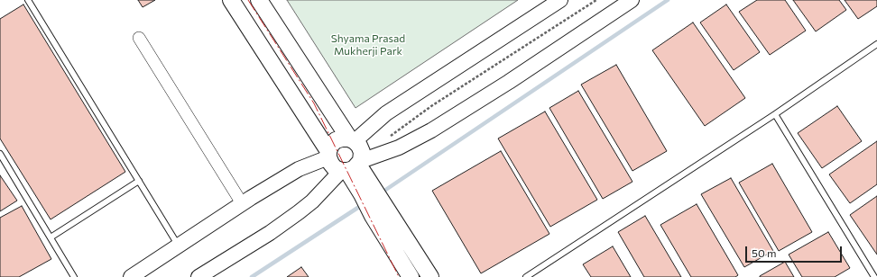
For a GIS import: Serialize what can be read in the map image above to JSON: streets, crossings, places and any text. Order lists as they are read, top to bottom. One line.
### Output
{"parks":["Shyama Prasad Mukherji Park"],"scale_bar":"50 m"}
